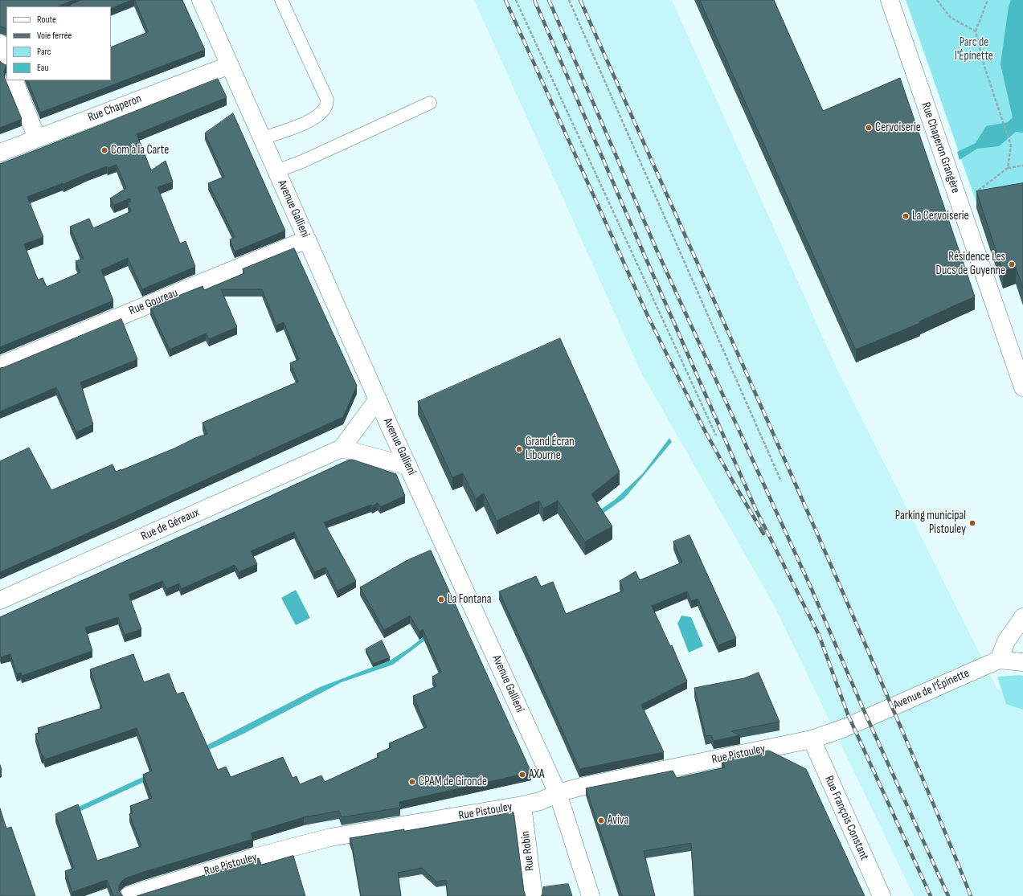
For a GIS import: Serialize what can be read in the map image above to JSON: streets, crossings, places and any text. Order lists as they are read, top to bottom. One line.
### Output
{"streets":{"street":["Rue Chaperon","Rue Chaperon Grangère","Avenue Gallieni","Rue Goureau","Rue de Géreaux","Avenue de l'Épinette","Rue Pistouley","Rue François Constant","Rue Robin"]},"crossings":[["Rue Chaperon","Avenue Gallieni"],["Avenue Gallieni","Rue Goureau"],["Avenue Gallieni","Rue de Géreaux"],["Avenue Gallieni","Rue Pistouley"],["Avenue de l'Épinette","Rue Pistouley"],["Rue Pistouley","Rue François Constant"],["Rue Pistouley","Rue Robin"]],"parks":["Parc de l'Épinette"],"places":["Cervoiserie","Com à la Carte","La Cervoiserie","Résidence Les Ducs de Guyenne","Grand Écran Libourne","Parking municipal Pistouley","La Fontana","AXA","CPAM de Gironde","Aviva"],"legend":["Route","Voie ferrée","Parc","Eau"]}
